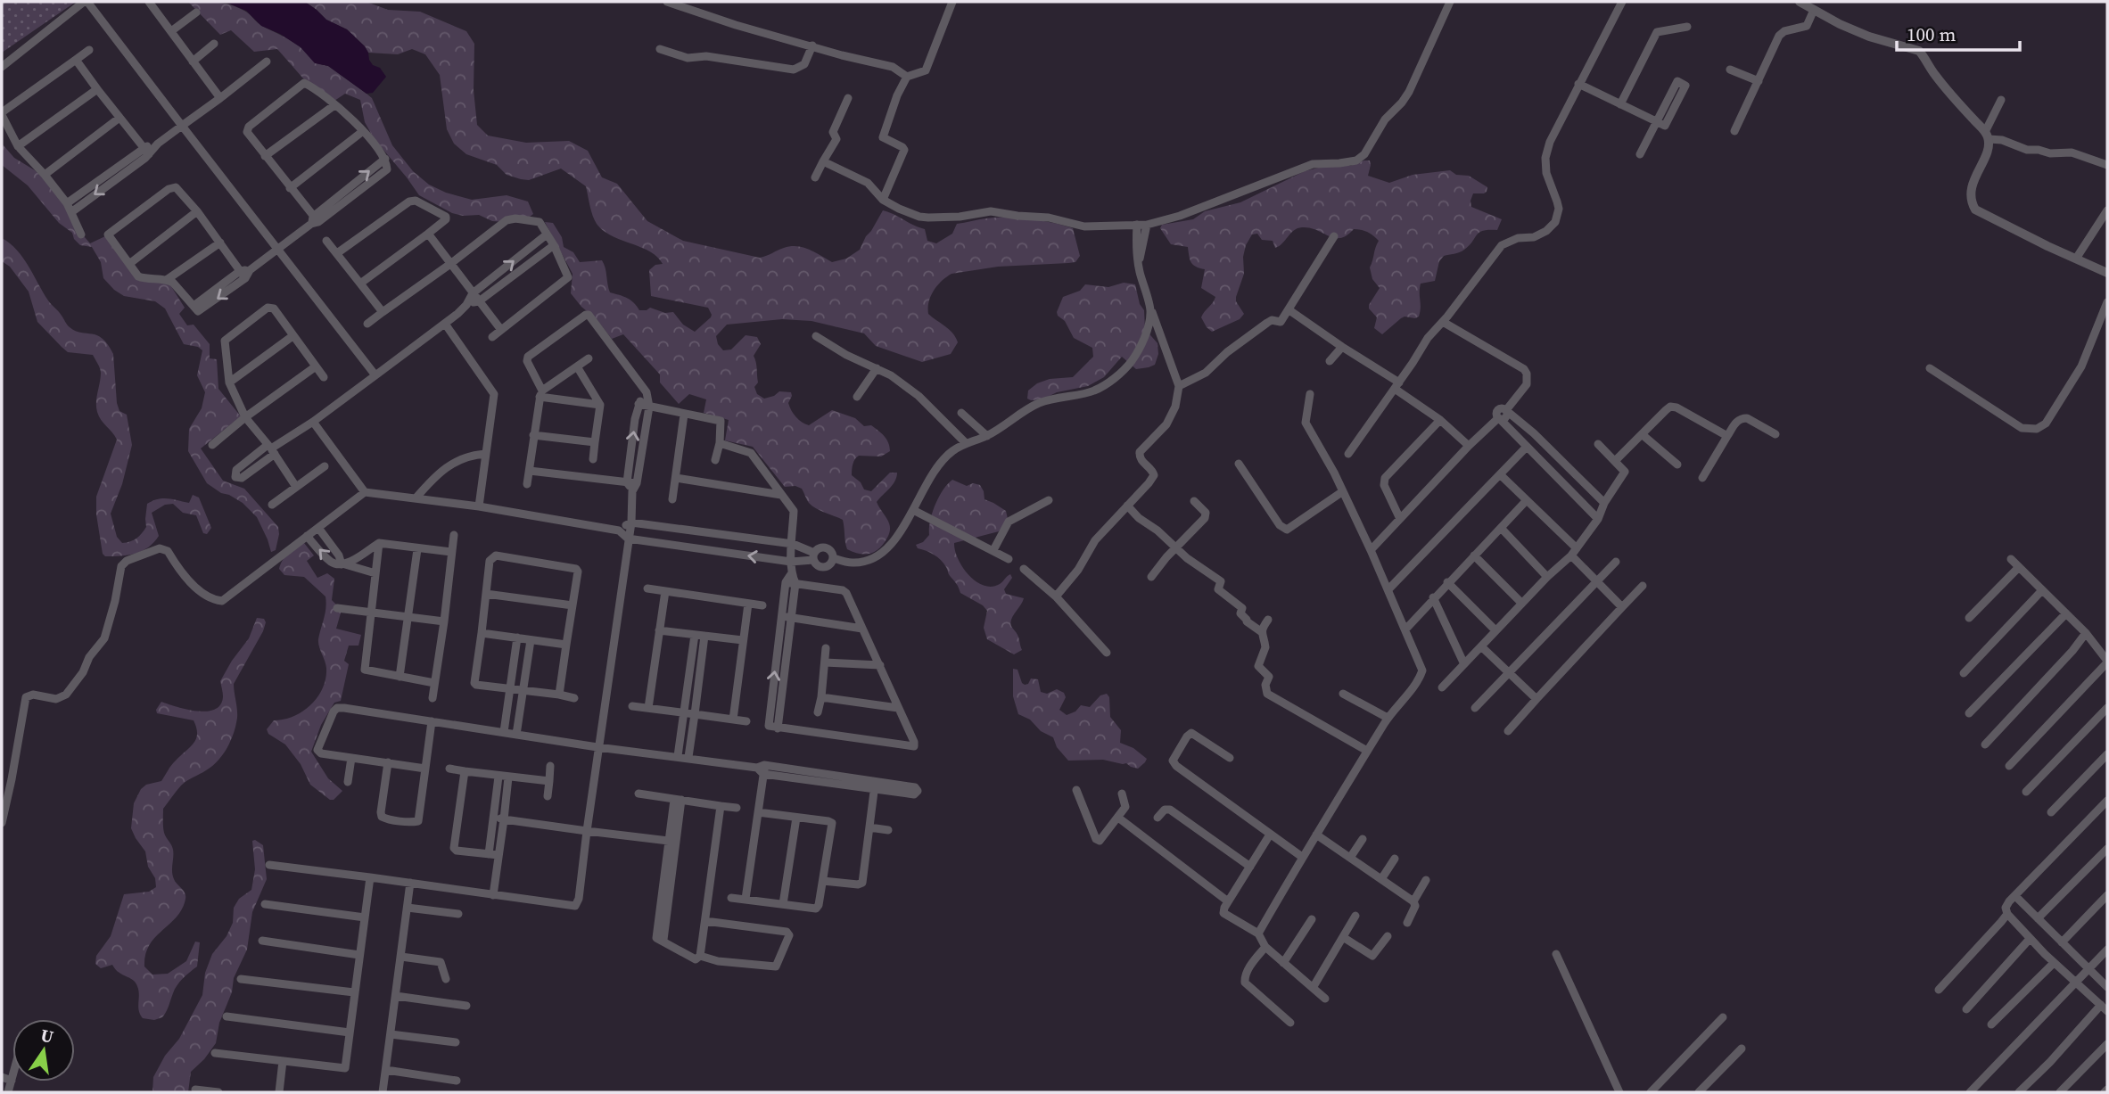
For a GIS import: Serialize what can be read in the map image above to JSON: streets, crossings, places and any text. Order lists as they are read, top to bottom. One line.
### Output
{"scale_bar":"100 m","north":"top"}
